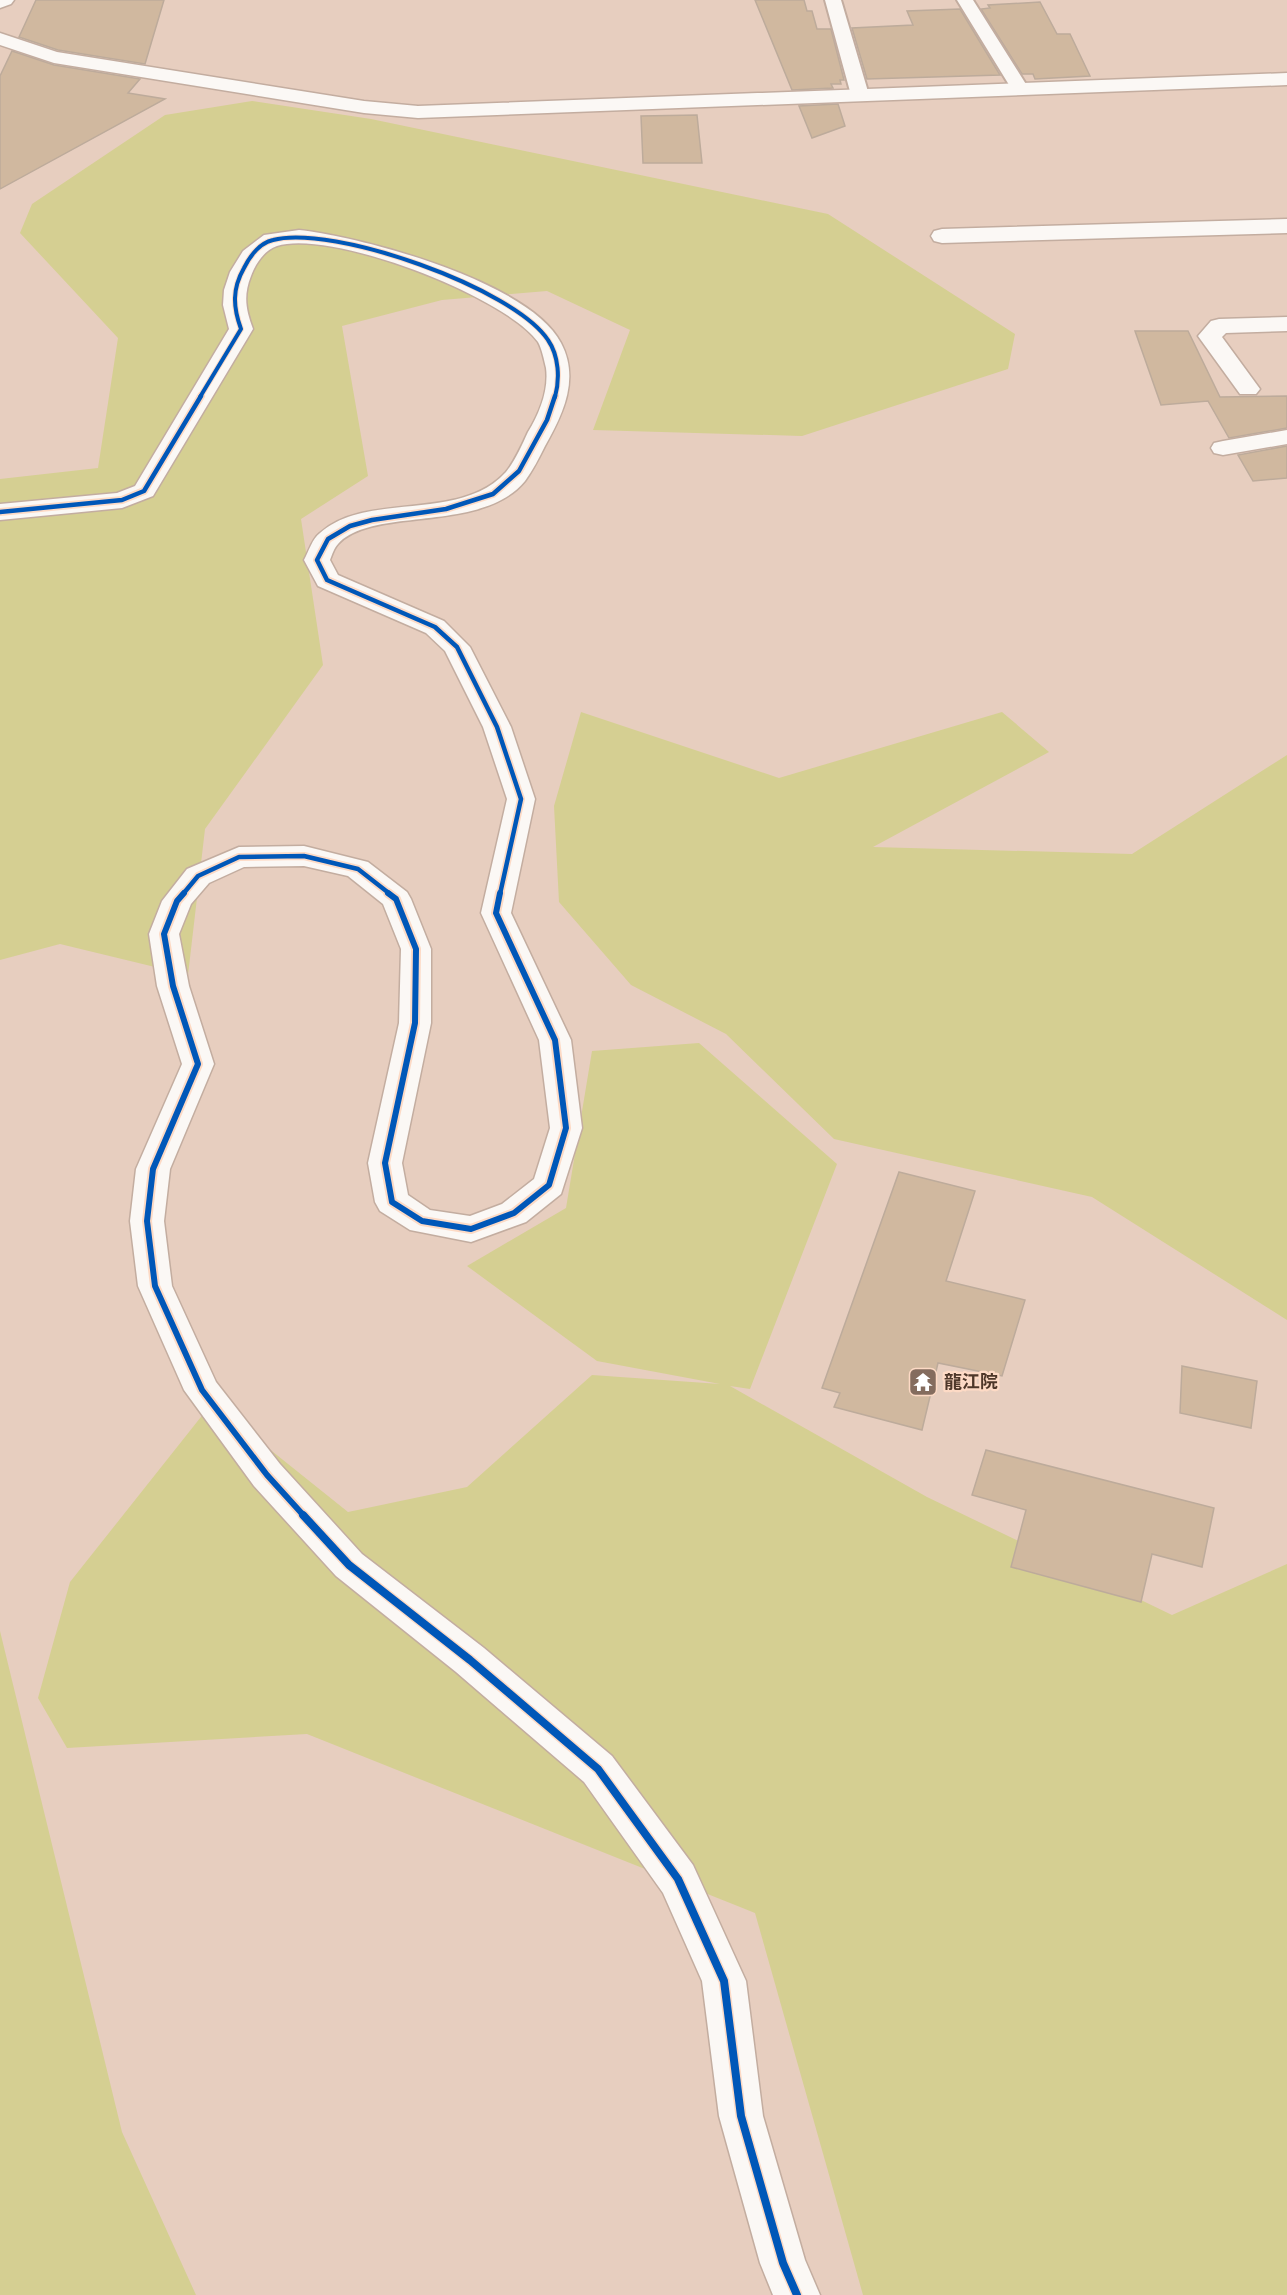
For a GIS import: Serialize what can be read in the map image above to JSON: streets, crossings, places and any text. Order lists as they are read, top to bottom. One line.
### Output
{"places":{"temple":["龍江院"]}}
